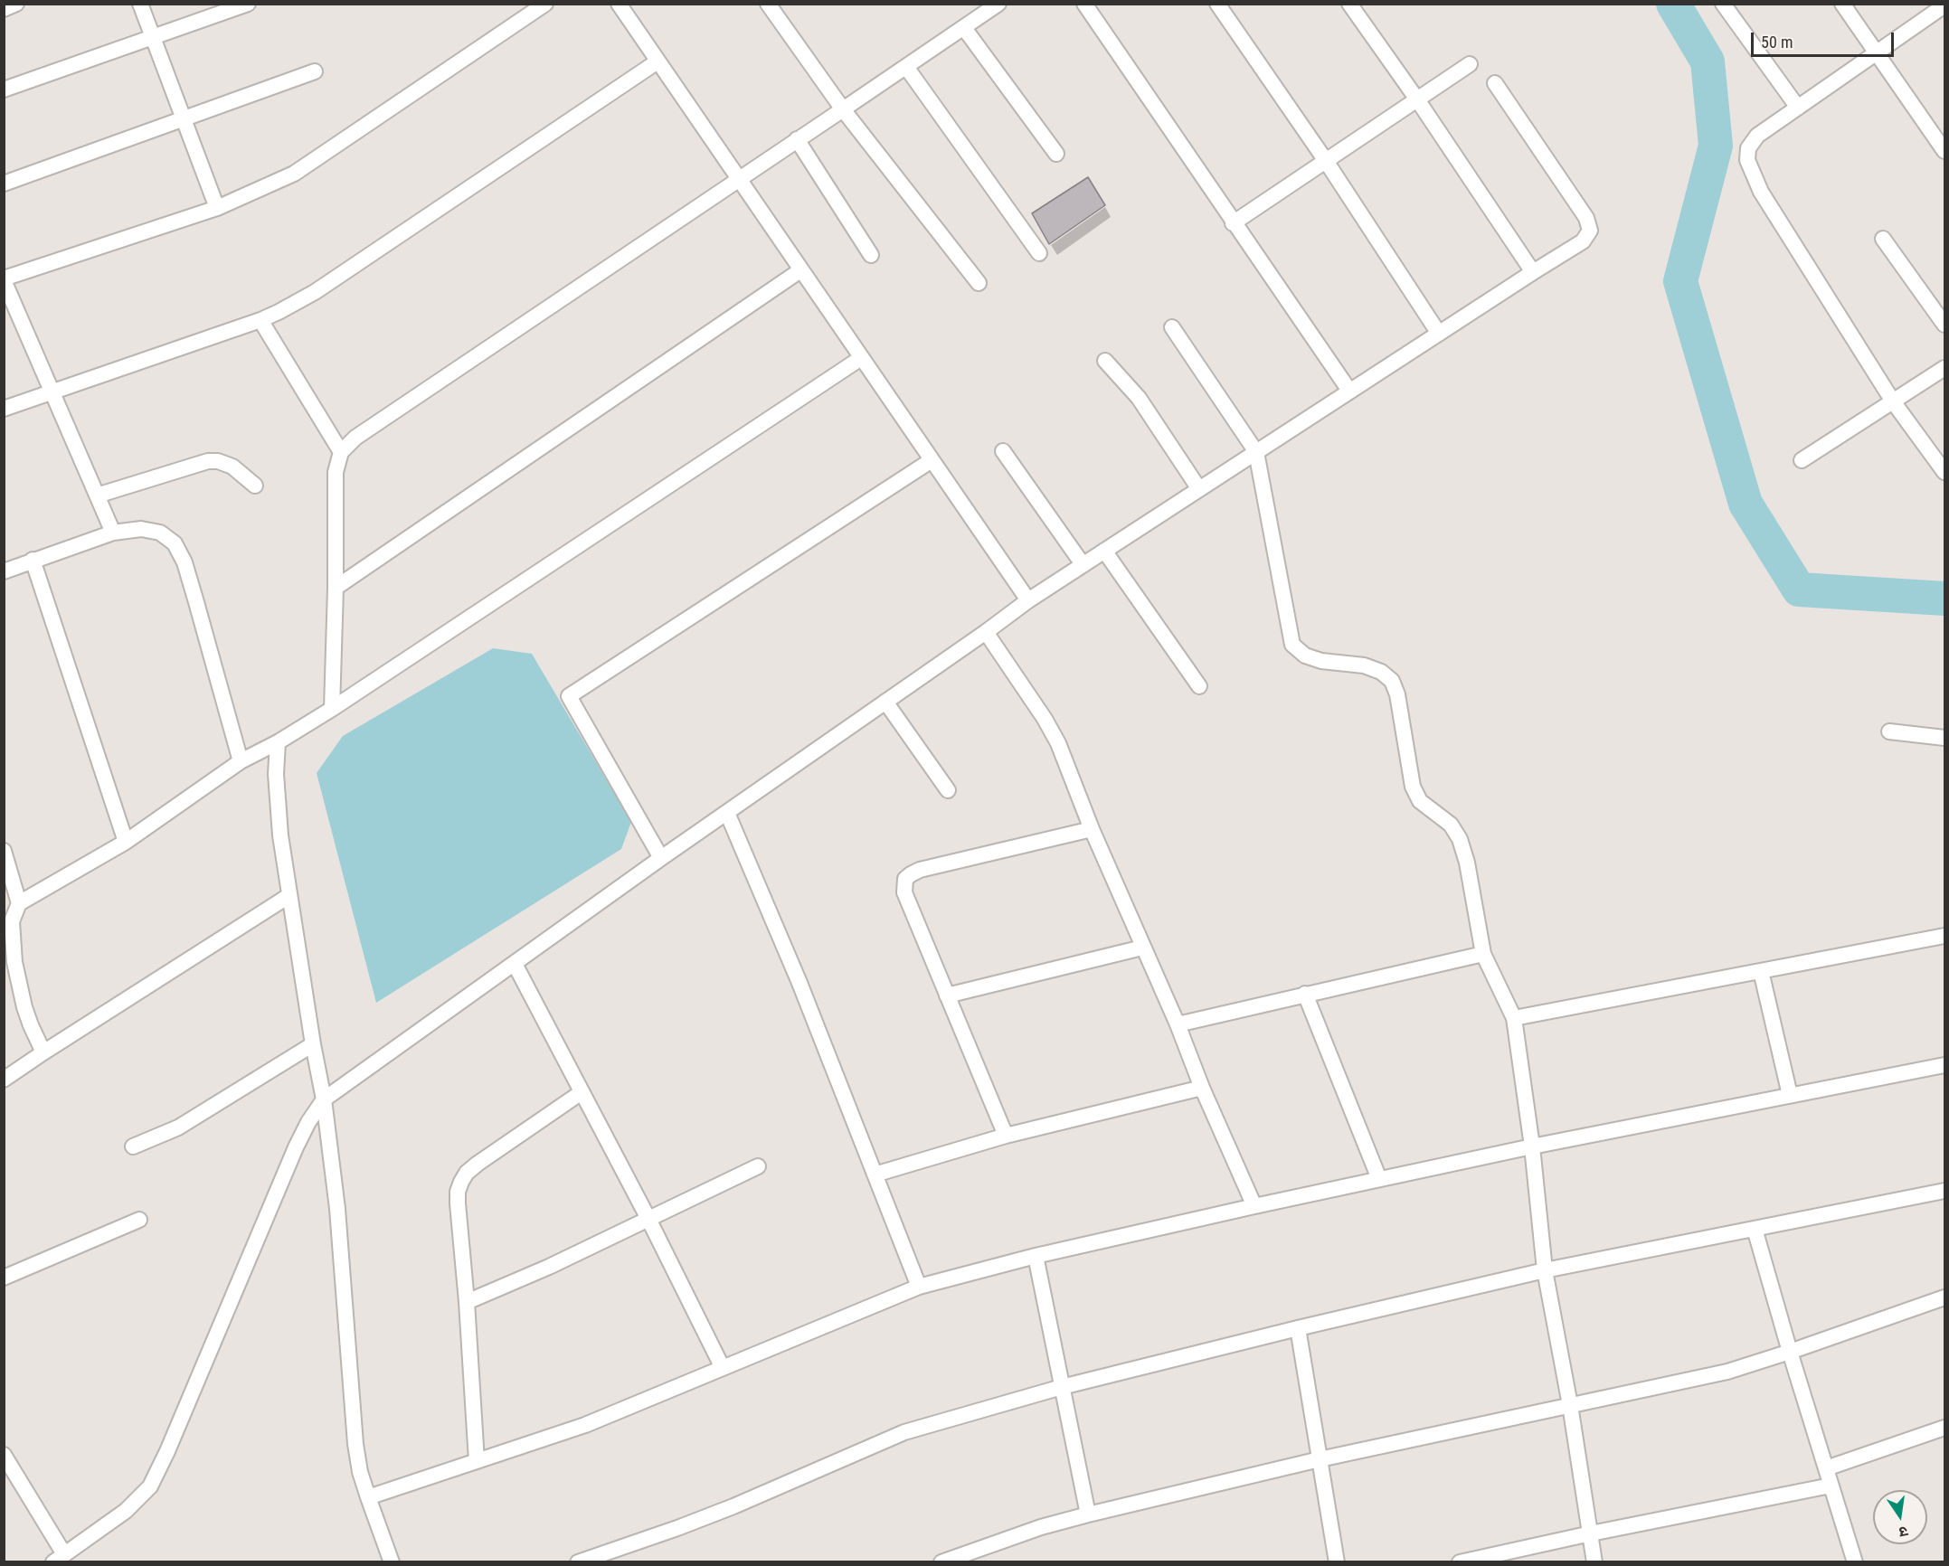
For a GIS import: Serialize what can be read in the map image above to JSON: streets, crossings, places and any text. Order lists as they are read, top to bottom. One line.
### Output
{"scale_bar":"50 m","north":"bottom"}
